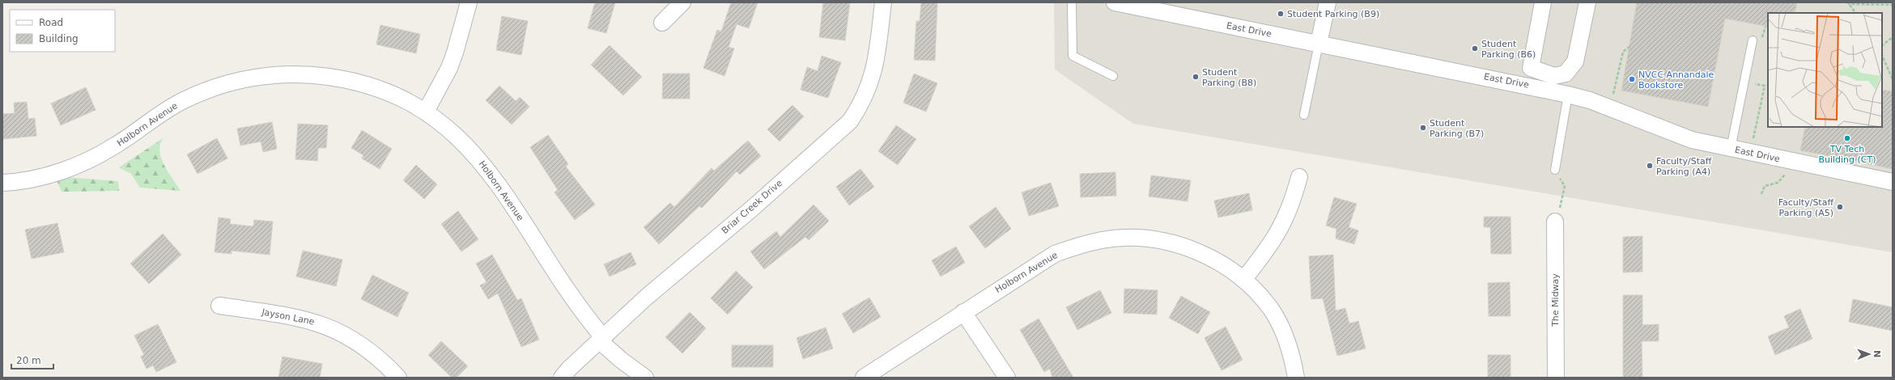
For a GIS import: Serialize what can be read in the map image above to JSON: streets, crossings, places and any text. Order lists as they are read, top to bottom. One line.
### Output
{"streets":{"street":["East Drive","Holborn Avenue","Briar Creek Drive","The Midway","Jayson Lane"]},"crossings":[["Holborn Avenue","Briar Creek Drive"]],"places":["Student Parking (B9)","Student Parking (B6)","Student Parking (B8)","NVCC Annandale Bookstore","Student Parking (B7)","TV Tech Building (CT)","Faculty/Staff Parking (A4)","Faculty/Staff Parking (A5)"],"legend":["Road","Building"],"scale_bar":"20 m","north":"right"}
